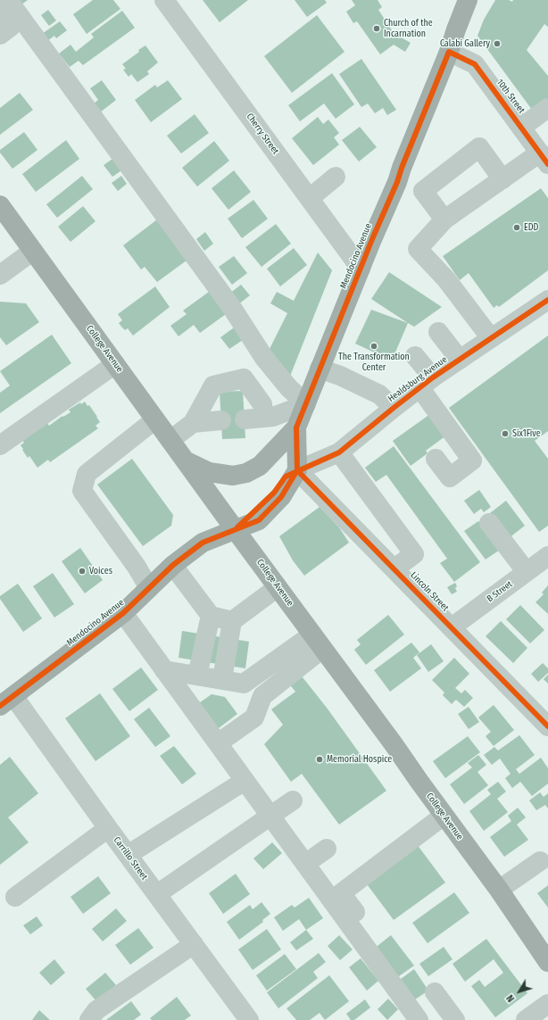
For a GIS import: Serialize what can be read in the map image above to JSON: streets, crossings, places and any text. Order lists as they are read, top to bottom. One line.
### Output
{"streets":{"main road":["Mendocino Avenue","College Avenue"],"street":["10th Street","Cherry Street","Healdsburg Avenue","Lincoln Street","B Street","Carrillo Street"]},"crossings":[["10th Street","Mendocino Avenue"],["Cherry Street","Mendocino Avenue"],["Mendocino Avenue","College Avenue"],["Mendocino Avenue","Healdsburg Avenue"],["Mendocino Avenue","Lincoln Street"],["Mendocino Avenue","Carrillo Street"],["Healdsburg Avenue","Lincoln Street"],["Lincoln Street","B Street"]],"places":["Church of the Incarnation","Calabi Gallery","EDD","The Transformation Center","Six1Five","Voices","Memorial Hospice"],"north":"bottom left"}
